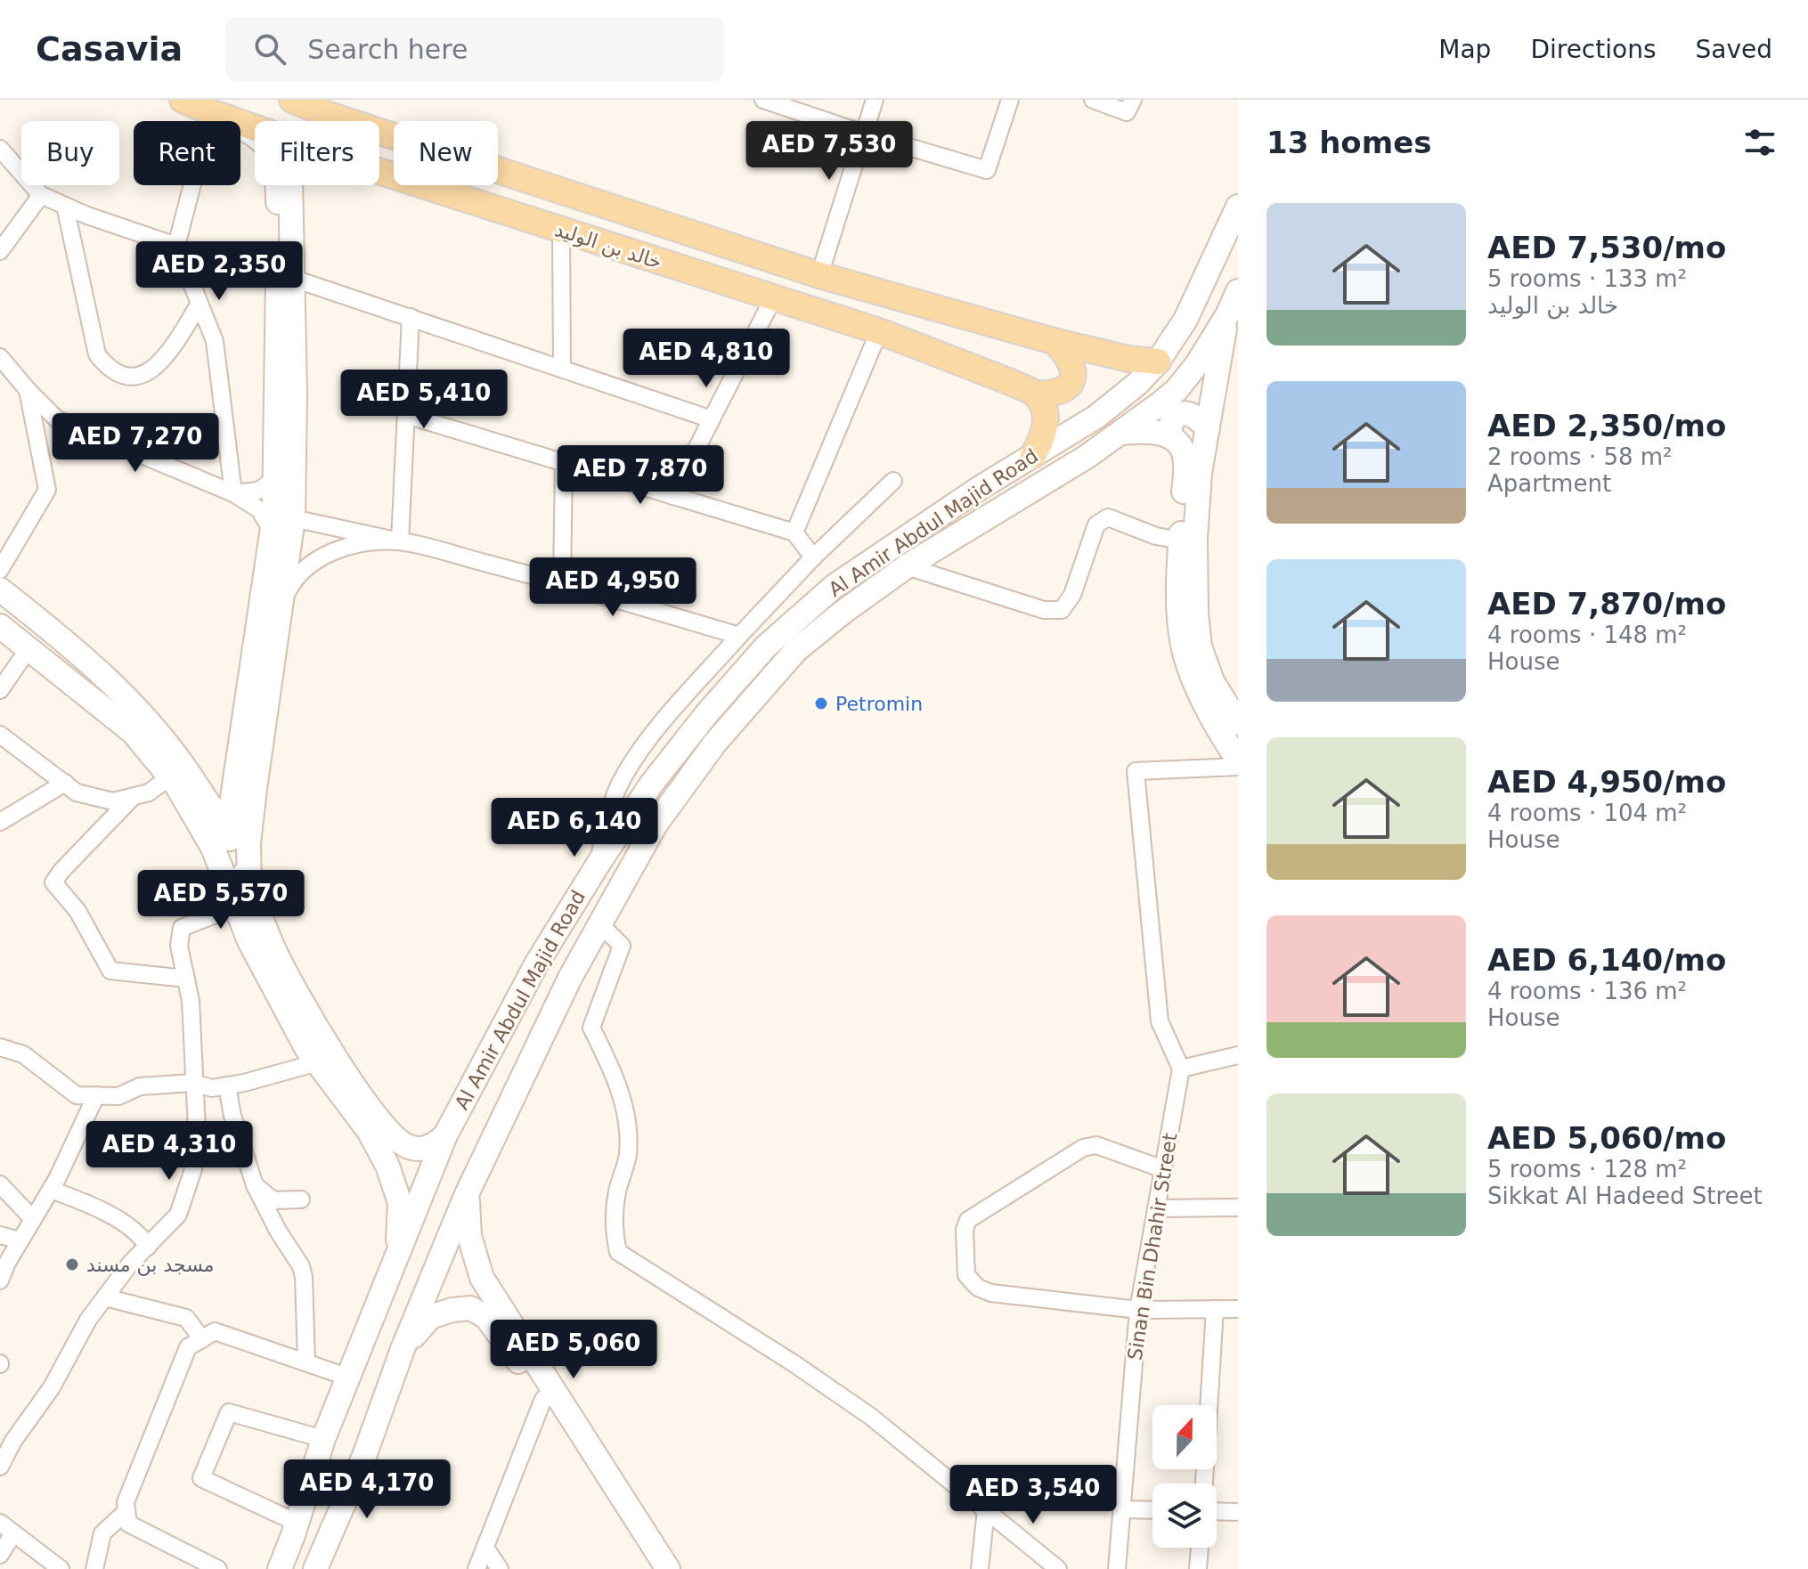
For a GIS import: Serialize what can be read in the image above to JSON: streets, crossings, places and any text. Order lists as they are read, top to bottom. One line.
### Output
{"streets":{"main road":["خالد بن الوليد","Al Amir Abdul Majid Road"],"street":["Sinan Bin Dhahir Street"]},"crossings":[["خالد بن الوليد","Al Amir Abdul Majid Road"]],"places":["Petromin","مسجد بن مسند"],"north":"top","page":{"header":"Casavia","search":"Search here","nav":["Map","Directions","Saved"],"heading":"13 homes","price":["AED 7,530","AED 2,350","AED 4,810","AED 5,410","AED 7,270","AED 7,870","AED 4,950","AED 6,140","AED 5,570","AED 4,310","AED 5,060","AED 4,170","AED 3,540"],"chip":["Buy","Rent","Filters","New"],"list":[{"name":"AED 7,530/mo","note":"5 rooms · 133 m² · خالد بن الوليد"},{"name":"AED 2,350/mo","note":"2 rooms · 58 m² · Apartment"},{"name":"AED 7,870/mo","note":"4 rooms · 148 m² · House"},{"name":"AED 4,950/mo","note":"4 rooms · 104 m² · House"},{"name":"AED 6,140/mo","note":"4 rooms · 136 m² · House"},{"name":"AED 5,060/mo","note":"5 rooms · 128 m² · Sikkat Al Hadeed Street"}]}}
